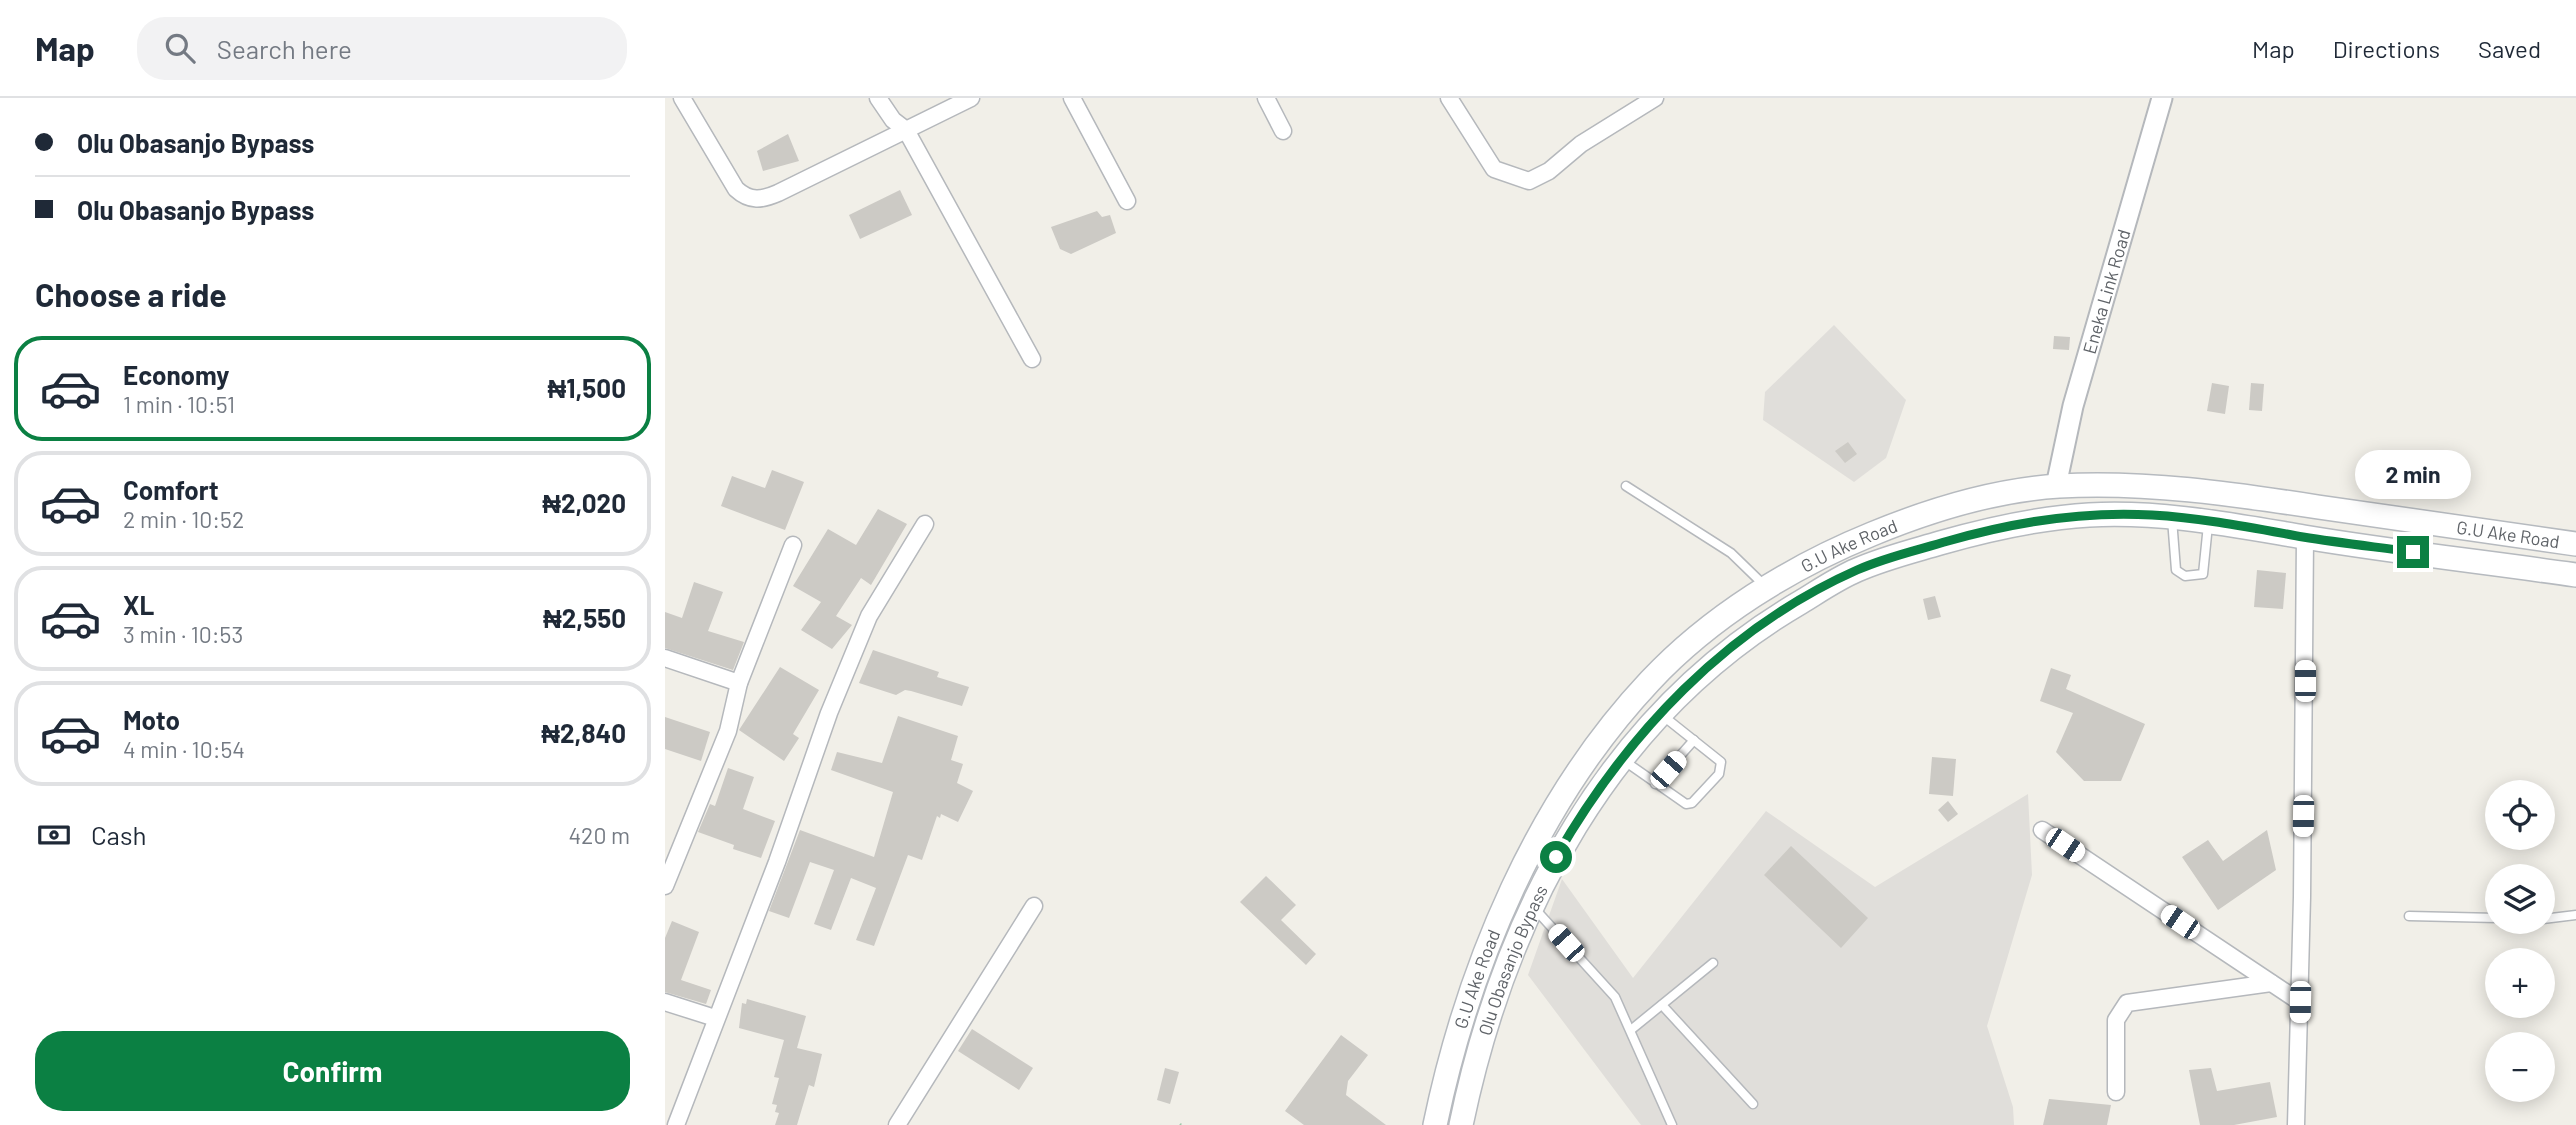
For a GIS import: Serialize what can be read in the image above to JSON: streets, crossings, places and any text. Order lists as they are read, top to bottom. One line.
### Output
{"streets":{"main road":["G.U Ake Road","Olu Obasanjo Bypass"],"street":["Eneka Link Road"]},"crossings":[["Eneka Link Road","G.U Ake Road"]],"page":{"header":"Map","search":"Search here","nav":["Map","Directions","Saved"],"banner":["Olu Obasanjo Bypass","Olu Obasanjo Bypass"],"heading":"Choose a ride","list":[{"name":"Economy","note":"1 min · 10:51","value":"₦1,500"},{"name":"Comfort","note":"2 min · 10:52","value":"₦2,020"},{"name":"XL","note":"3 min · 10:53","value":"₦2,550"},{"name":"Moto","note":"4 min · 10:54","value":"₦2,840"}],"bubble":"2 min","map_buttons":["+","−"],"pay":["Cash","420 m"],"buttons":"Confirm"}}
